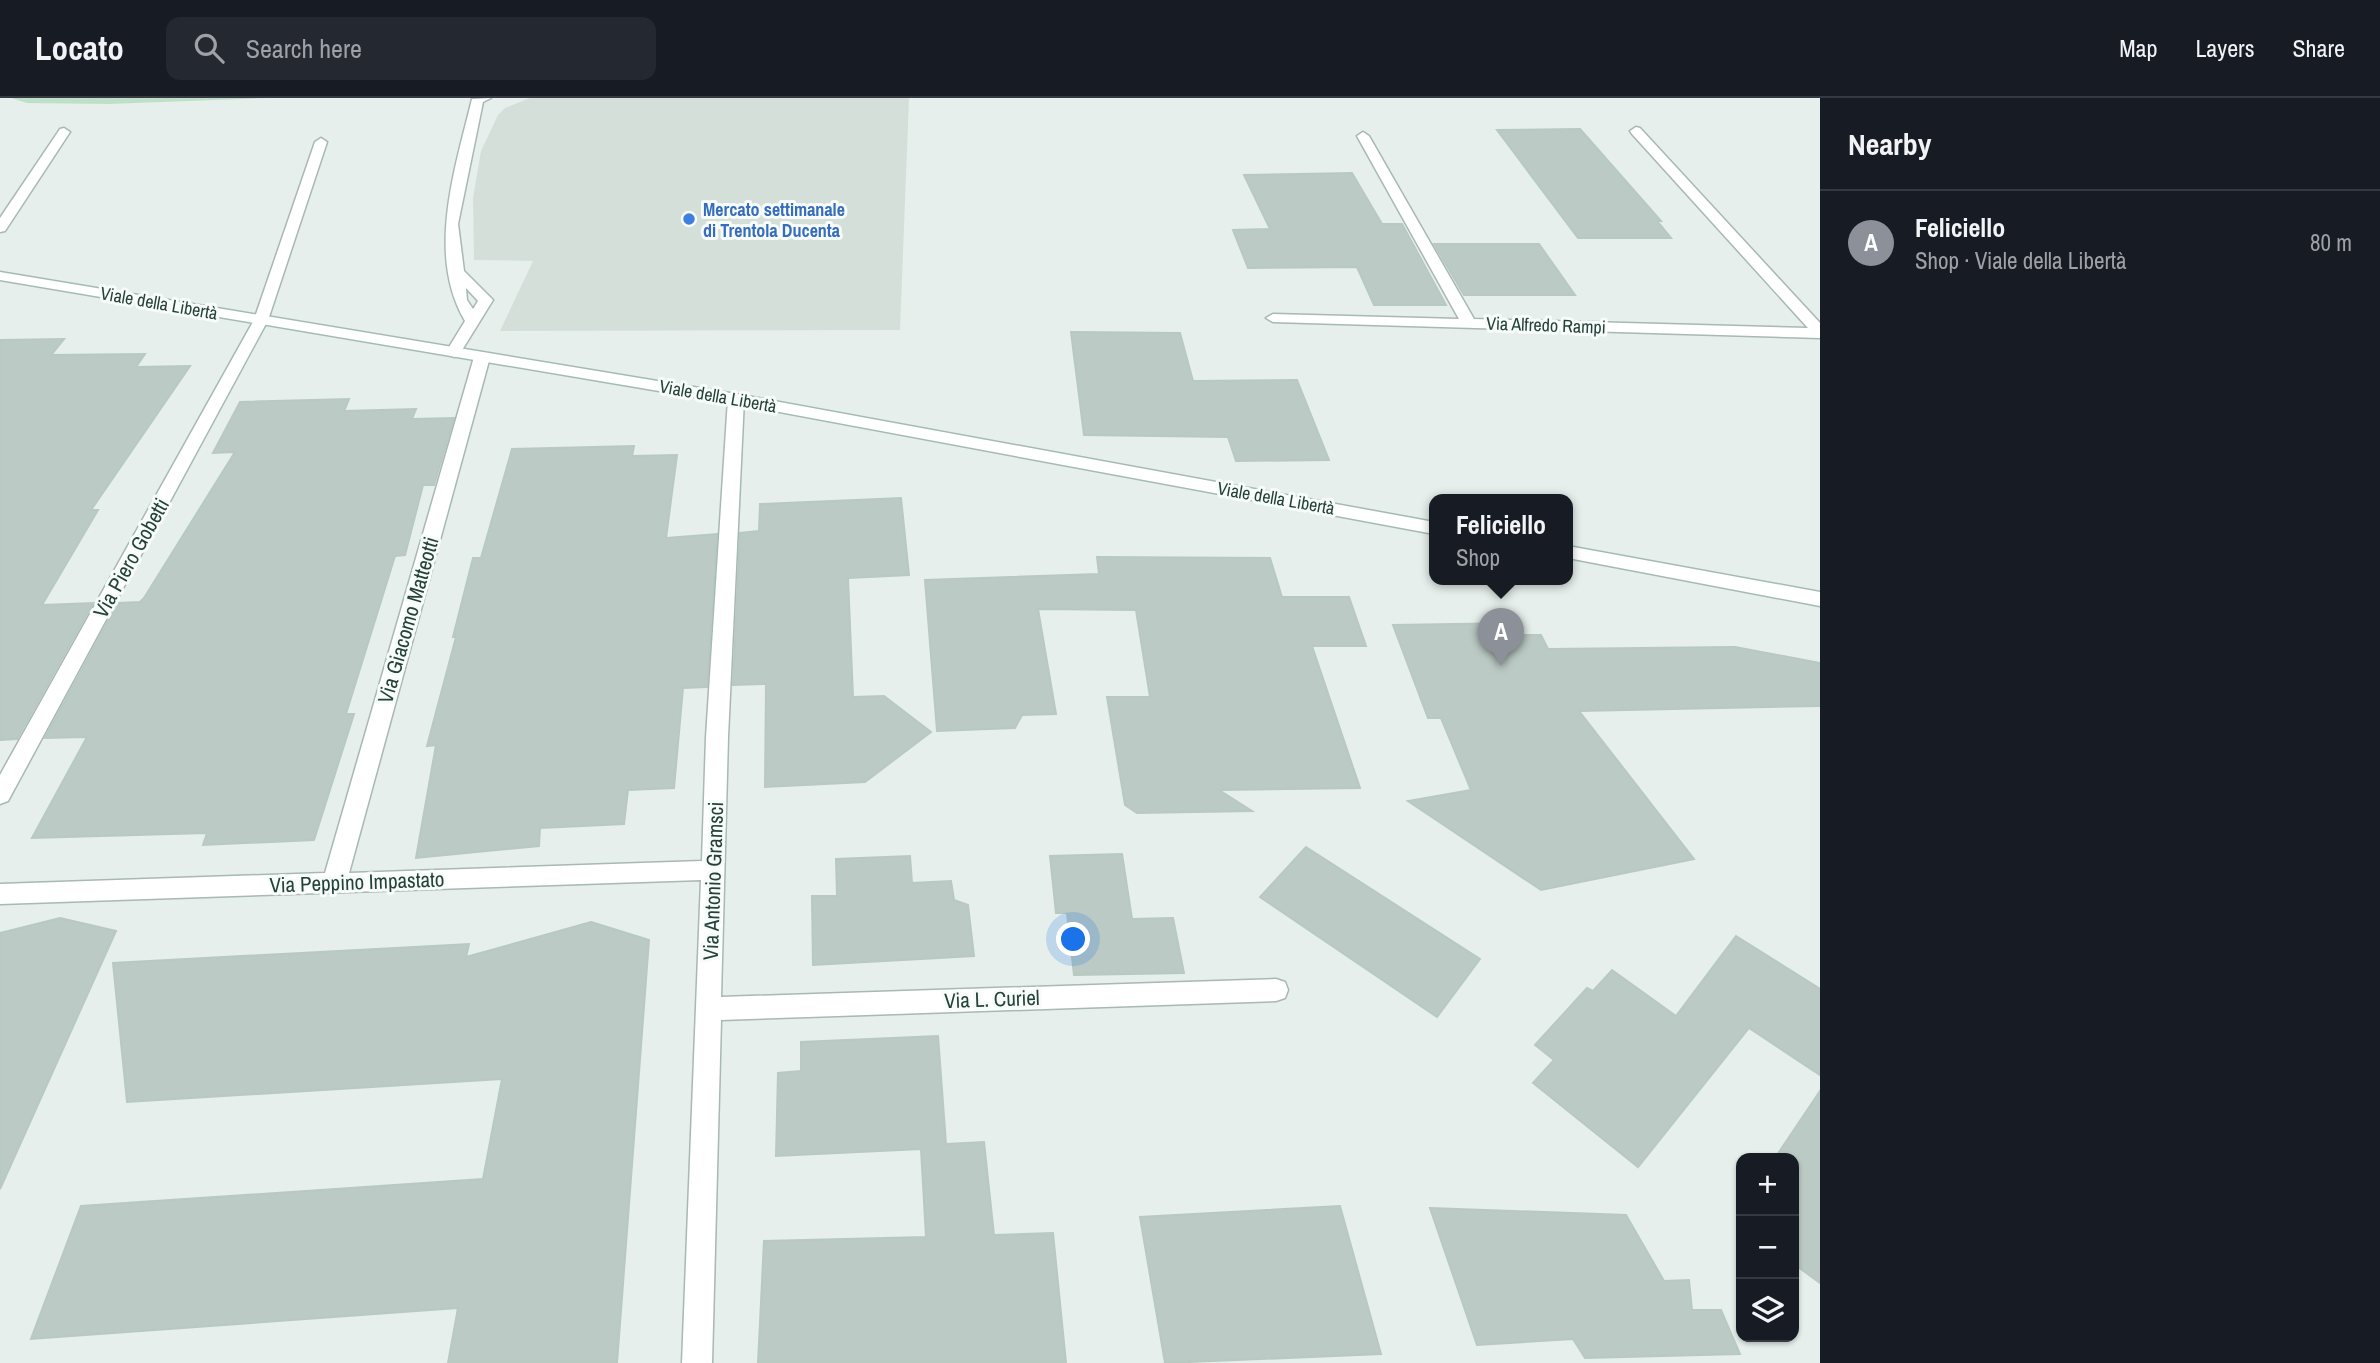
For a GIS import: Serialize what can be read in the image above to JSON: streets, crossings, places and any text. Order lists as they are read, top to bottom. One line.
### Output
{"streets":{"street":["Viale della Libertà","Via Alfredo Rampi","Via Piero Gobetti","Via Giacomo Matteotti","Via Antonio Gramsci","Via Peppino Impastato","Via L. Curiel"]},"crossings":[["Viale della Libertà","Via Piero Gobetti"],["Viale della Libertà","Via Giacomo Matteotti"],["Viale della Libertà","Via Antonio Gramsci"],["Via Giacomo Matteotti","Via Peppino Impastato"],["Via Antonio Gramsci","Via Peppino Impastato"],["Via Antonio Gramsci","Via L. Curiel"]],"places":["Mercato settimanale di Trentola Ducenta"],"page":{"header":"Locato","search":"Search here","nav":["Map","Layers","Share"],"heading":"Nearby","list":[{"mark":"A","name":"Feliciello","note":"Shop · Viale della Libertà","value":"80 m"}],"popup":["Feliciello","Shop"],"pins":"A","map_buttons":["+","−"]}}
